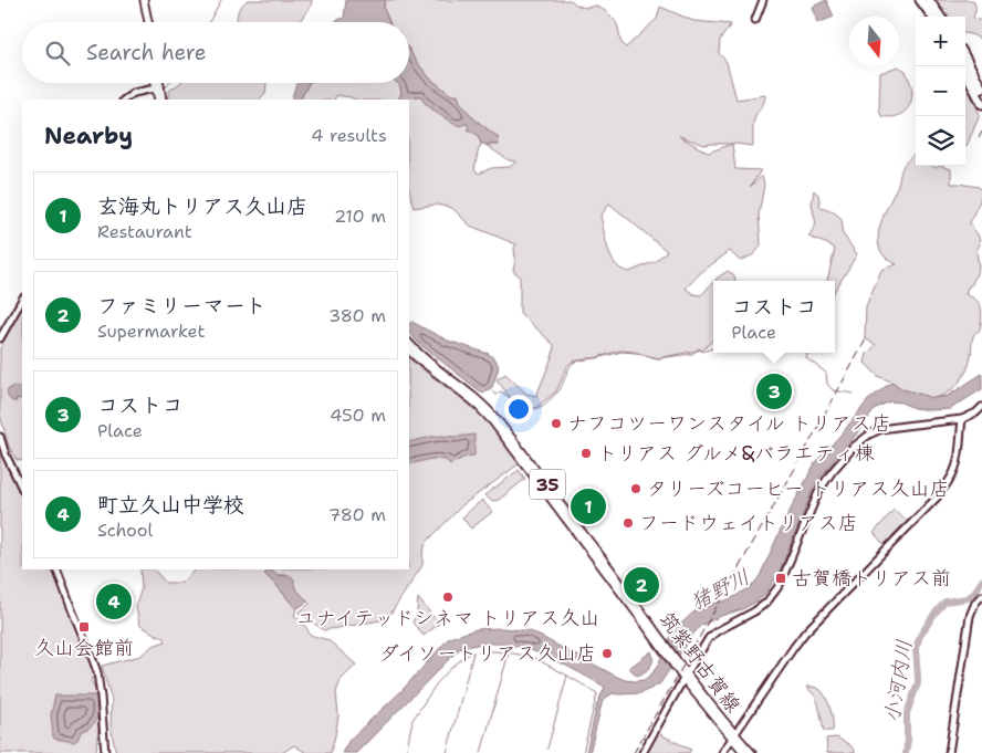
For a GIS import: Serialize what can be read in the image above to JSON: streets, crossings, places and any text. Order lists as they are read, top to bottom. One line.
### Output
{"streets":{"main road":["35","筑紫野古賀線"]},"water":["猪野川","小河内川"],"places":{"other":["ナフコツーワンスタイル トリアス店","トリアス グルメ&バラエティ棟","タリーズコーヒー トリアス久山店","フードウェイトリアス店","ユナイテッドシネマ トリアス久山","ダイソートリアス久山店"],"transit":["古賀橋トリアス前","久山会館前"]},"north":"bottom","page":{"map_buttons":["+","−"],"search":"Search here","heading":["Nearby","4 results"],"list":[{"mark":"1","name":"玄海丸トリアス久山店","note":"Restaurant","value":"210 m"},{"mark":"2","name":"ファミリーマート","note":"Supermarket","value":"380 m"},{"mark":"3","name":"コストコ","note":"Place","value":"450 m"},{"mark":"4","name":"町立久山中学校","note":"School","value":"780 m"}],"popup":["コストコ","Place"],"pins":["3","1","2","4"]}}
